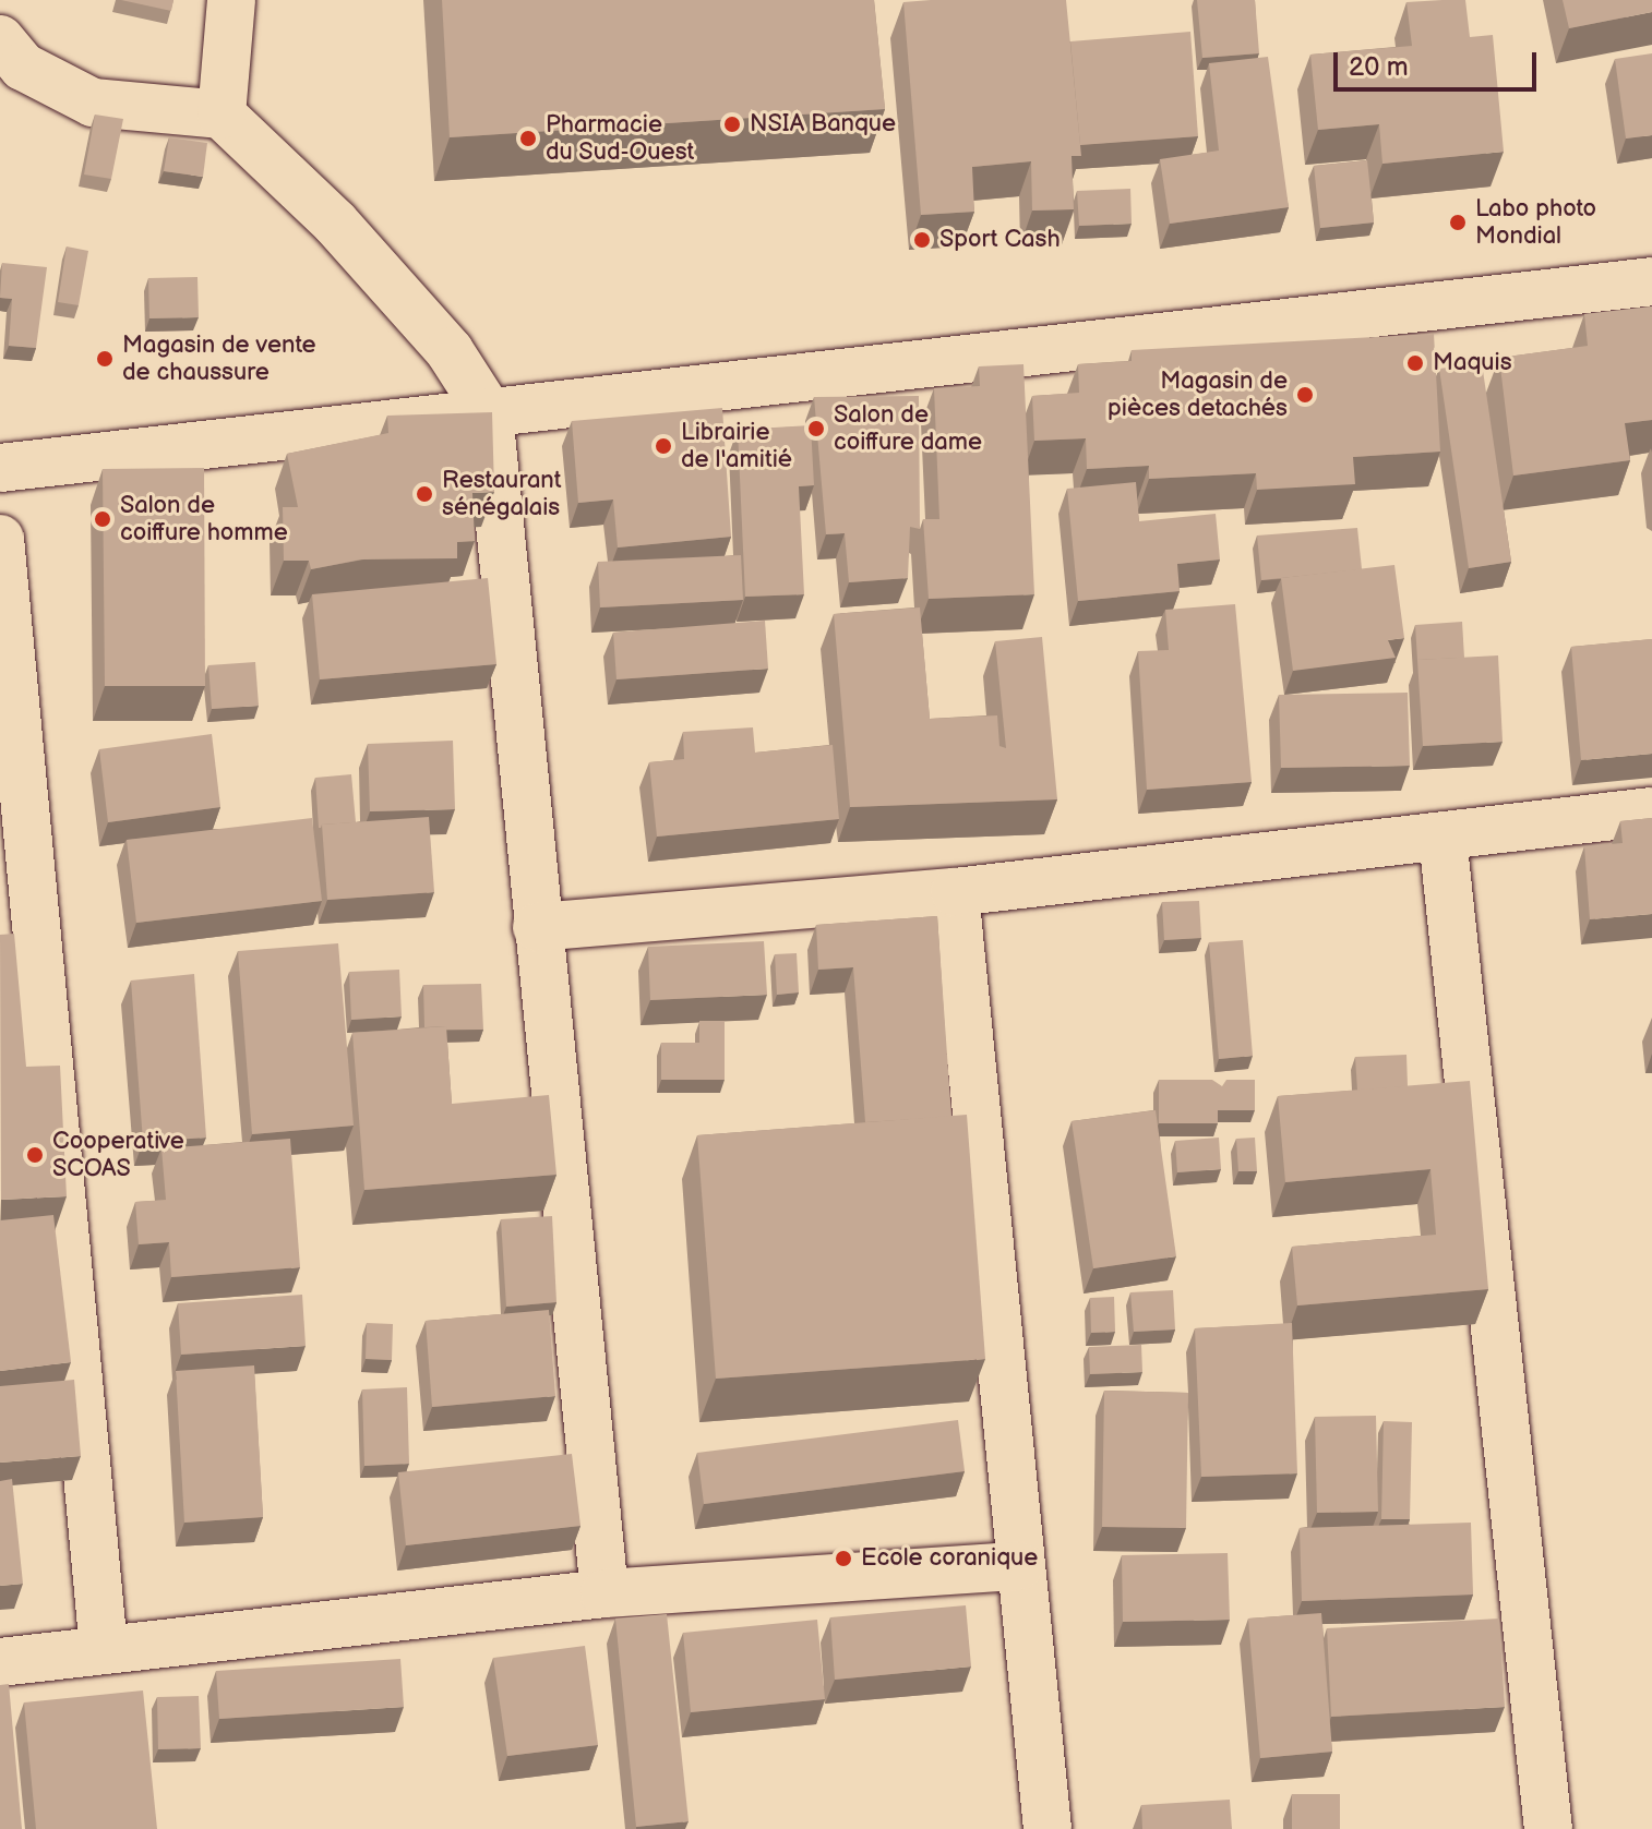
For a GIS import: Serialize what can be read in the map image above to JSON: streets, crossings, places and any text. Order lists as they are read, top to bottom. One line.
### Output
{"places":["NSIA Banque","Pharmacie du Sud-Ouest","Labo photo Mondial","Sport Cash","Magasin de vente de chaussure","Maquis","Magasin de pièces detachés","Salon de coiffure dame","Librairie de l'amitié","Restaurant sénégalais","Salon de coiffure homme","Cooperative SCOAS","Ecole coranique"],"scale_bar":"20 m"}
